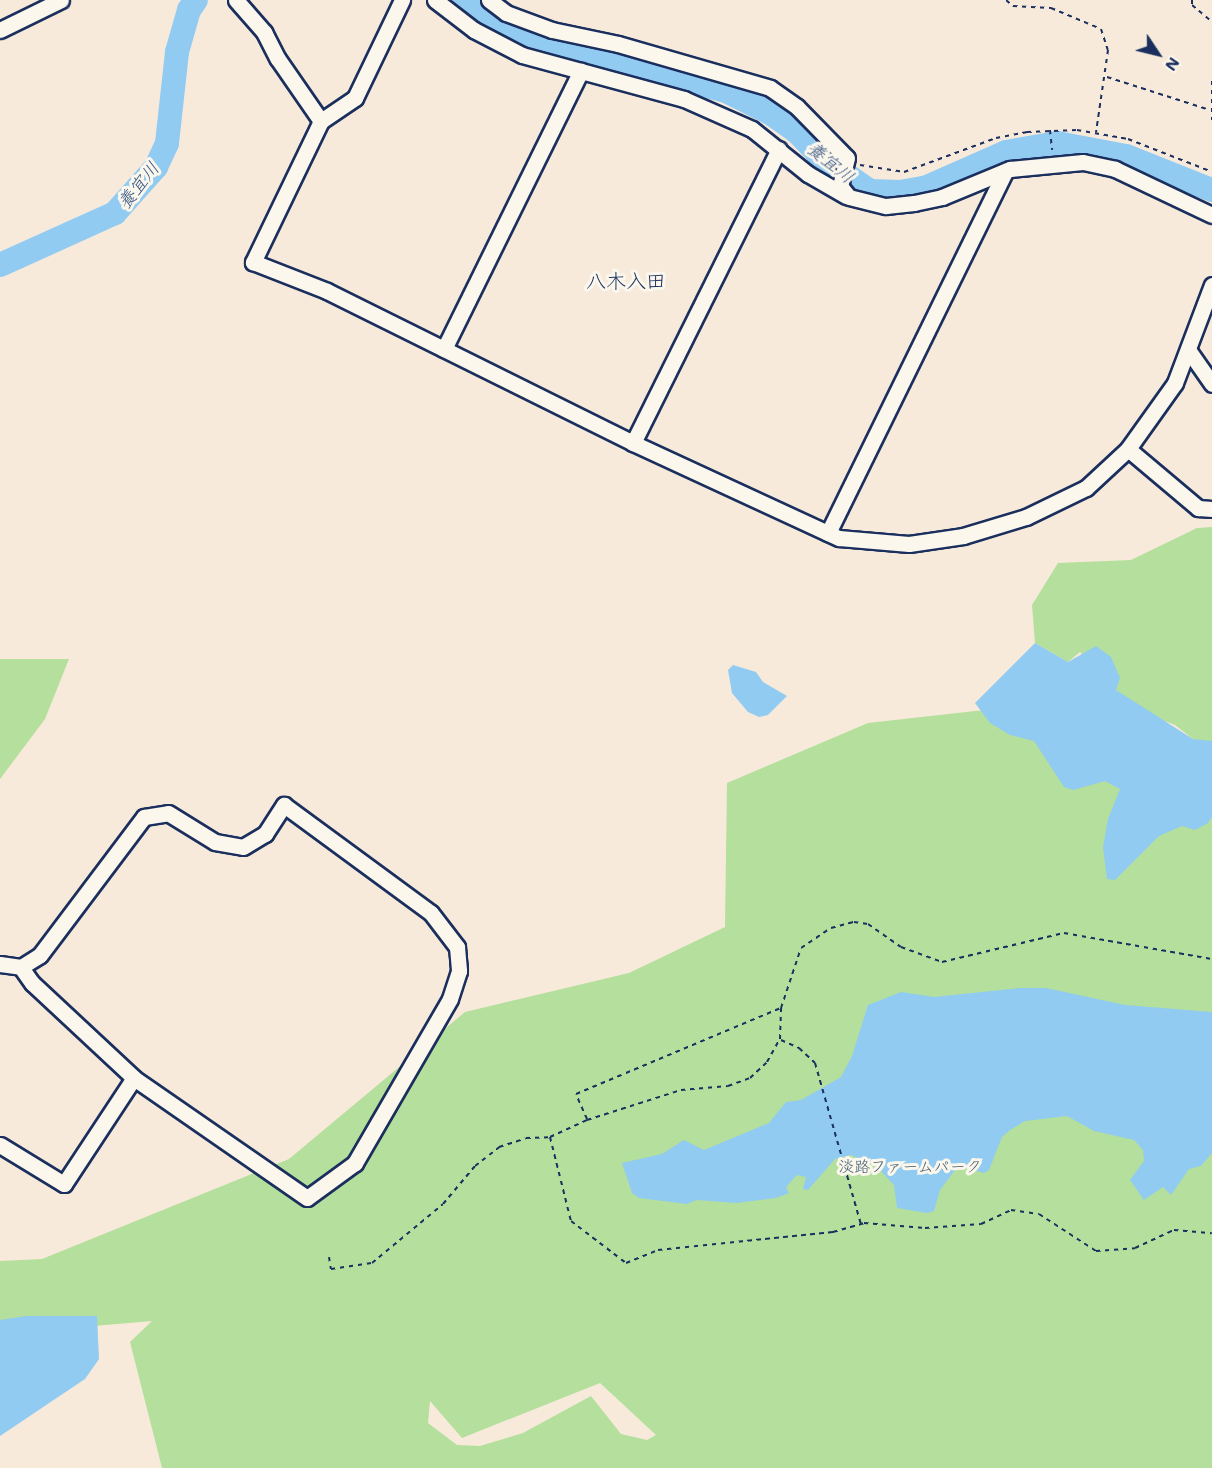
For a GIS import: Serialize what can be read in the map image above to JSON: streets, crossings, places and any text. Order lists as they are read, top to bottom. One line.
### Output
{"districts":["八木入田"],"water":["養宜川"],"parks":["淡路ファームパーク"],"north":"bottom right"}
